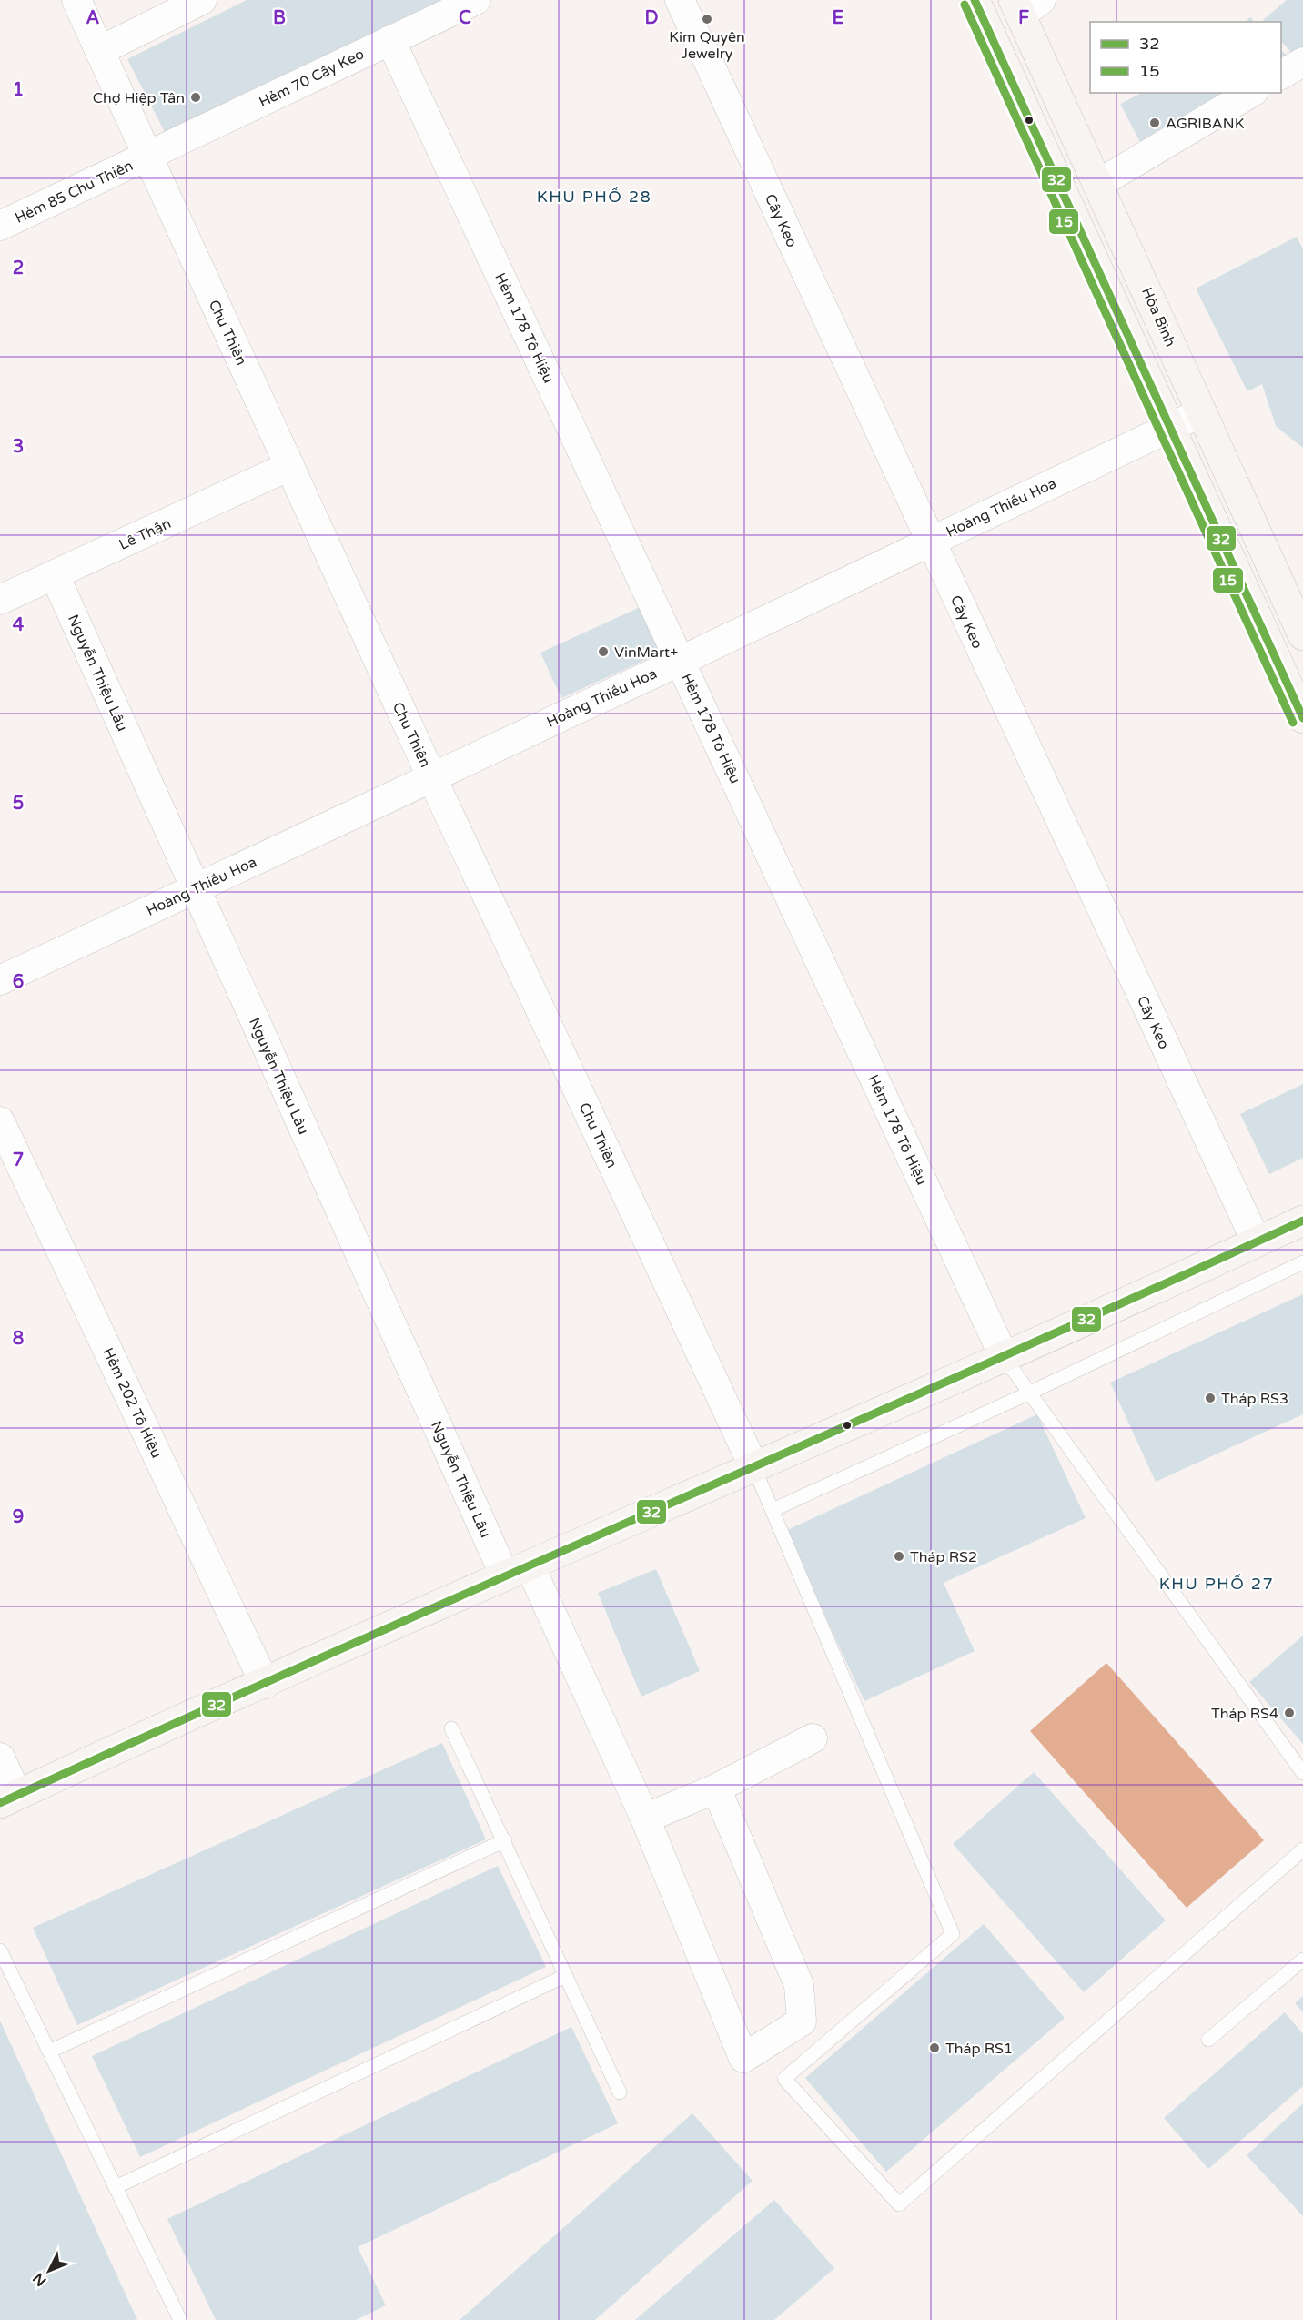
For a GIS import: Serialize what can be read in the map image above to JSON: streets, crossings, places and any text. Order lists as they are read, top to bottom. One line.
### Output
{"streets":{"main road":["Hòa Bình"],"street":["Hẻm 70 Cây Keo","Hẻm 85 Chu Thiên","Cây Keo","Hẻm 178 Tô Hiệu","Chu Thiên","Hoàng Thiều Hoa","Lê Thận","Nguyễn Thiệu Lâu","Hẻm 202 Tô Hiệu"]},"crossings":[["Hẻm 70 Cây Keo","Hẻm 85 Chu Thiên"],["Hẻm 70 Cây Keo","Hẻm 178 Tô Hiệu"],["Hẻm 70 Cây Keo","Chu Thiên"],["Hẻm 85 Chu Thiên","Chu Thiên"],["Cây Keo","Hoàng Thiều Hoa"],["Hòa Bình","Hoàng Thiều Hoa"],["Hẻm 178 Tô Hiệu","Hoàng Thiều Hoa"],["Chu Thiên","Hoàng Thiều Hoa"],["Chu Thiên","Lê Thận"],["Hoàng Thiều Hoa","Nguyễn Thiệu Lâu"],["Lê Thận","Nguyễn Thiệu Lâu"]],"districts":["KHU PHỐ 28","KHU PHỐ 27"],"places":["Kim Quyên Jewelry","Chợ Hiệp Tân","AGRIBANK","VinMart+","Tháp RS3","Tháp RS2","Tháp RS4","Tháp RS1"],"lines":["transit line 32","transit line 15"],"legend":["32","15"],"north":"bottom left","grid":{"columns":["A","B","C","D","E","F"],"rows":["1","2","3","4","5","6","7","8","9"]}}
